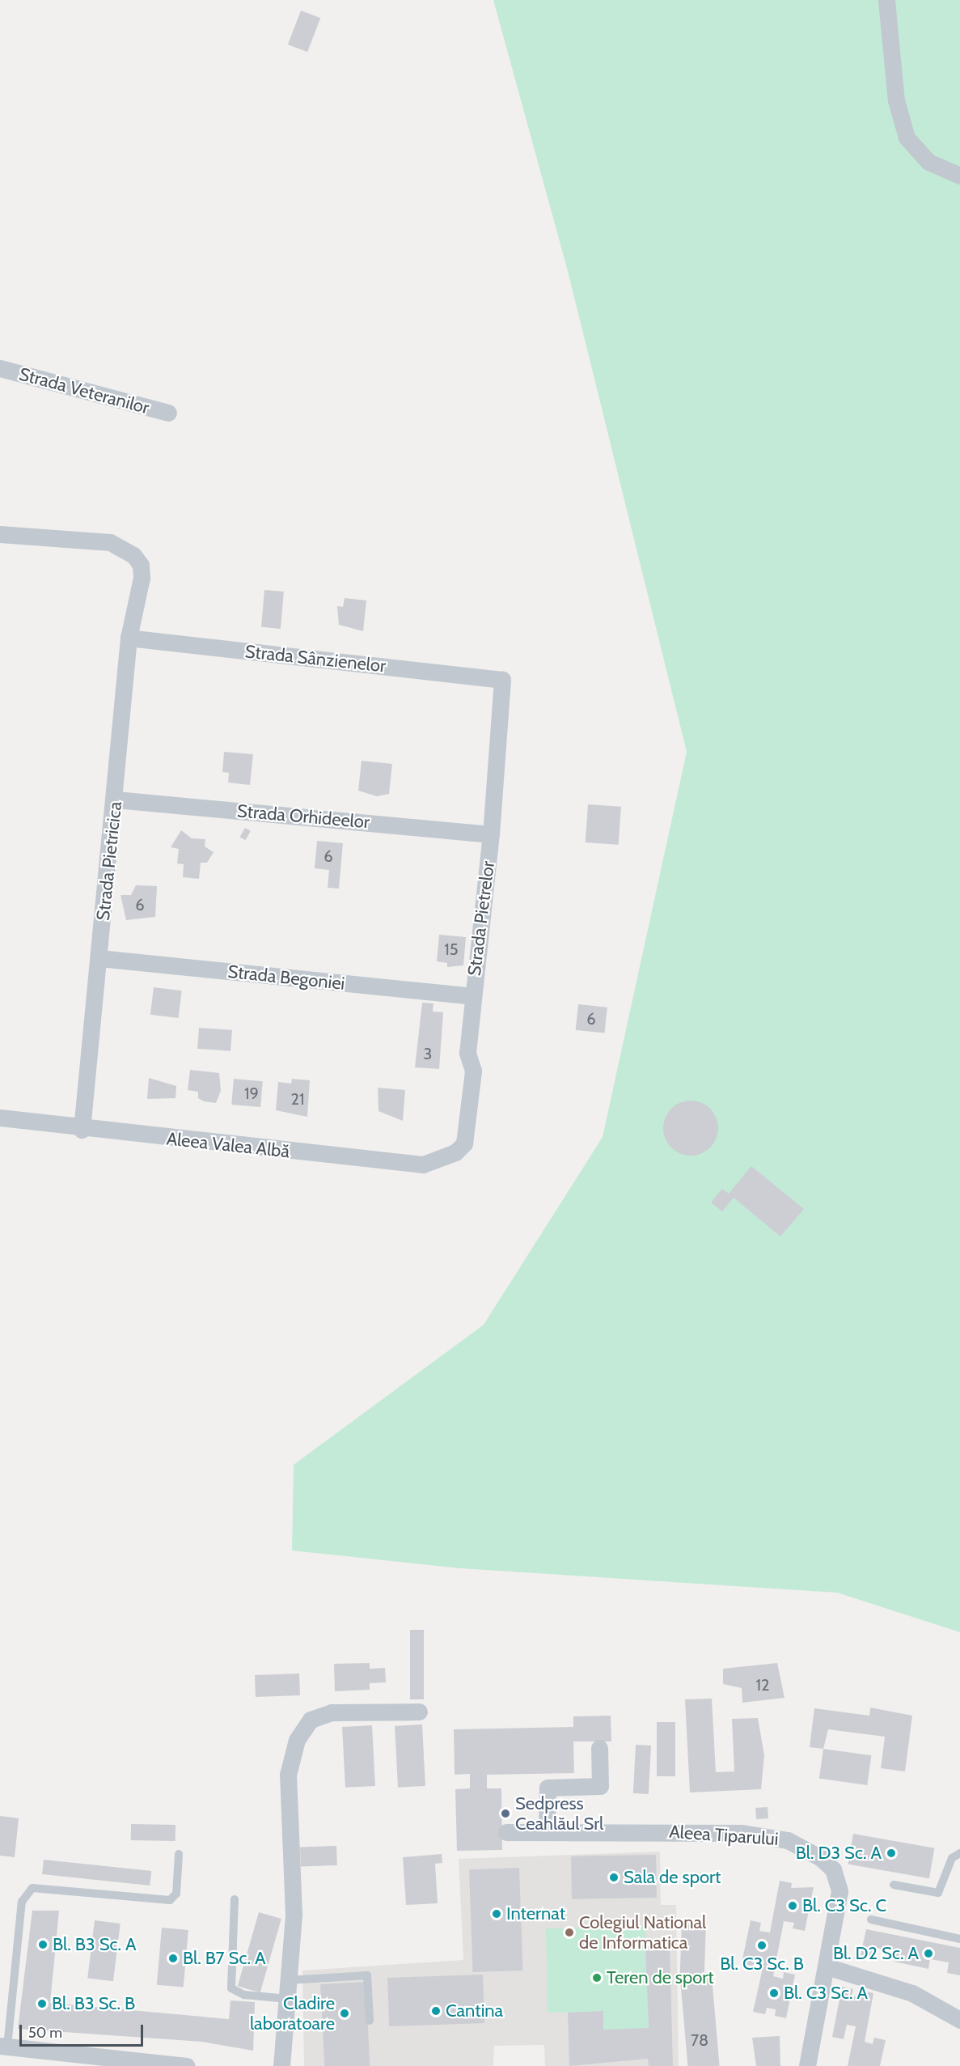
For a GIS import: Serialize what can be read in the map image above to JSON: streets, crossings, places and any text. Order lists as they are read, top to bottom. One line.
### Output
{"streets":{"street":["Strada Veteranilor","Strada Sânzienelor","Strada Orhideelor","Strada Pietricica","Strada Pietrelor","Strada Begoniei","Aleea Valea Albă","Aleea Tiparului"]},"crossings":[["Strada Sânzienelor","Strada Pietricica"],["Strada Sânzienelor","Strada Pietrelor"],["Strada Orhideelor","Strada Pietricica"],["Strada Orhideelor","Strada Pietrelor"],["Strada Pietricica","Strada Begoniei"],["Strada Pietricica","Aleea Valea Albă"],["Strada Pietrelor","Strada Begoniei"],["Strada Pietrelor","Aleea Valea Albă"]],"places":["Sedpress Ceahlăul Srl","Bl. D3 Sc. A","Sala de sport","Bl. C3 Sc. C","Internat","Colegiul National de Informatica","Bl. B3 Sc. A","Bl. C3 Sc. B","Bl. D2 Sc. A","Bl. B7 Sc. A","Teren de sport","Bl. C3 Sc. A","Bl. B3 Sc. B","Cantina","Cladire laboratoare"],"house_numbers":["6","6","15","6","3","19","21","12","78"],"scale_bar":"50 m"}
